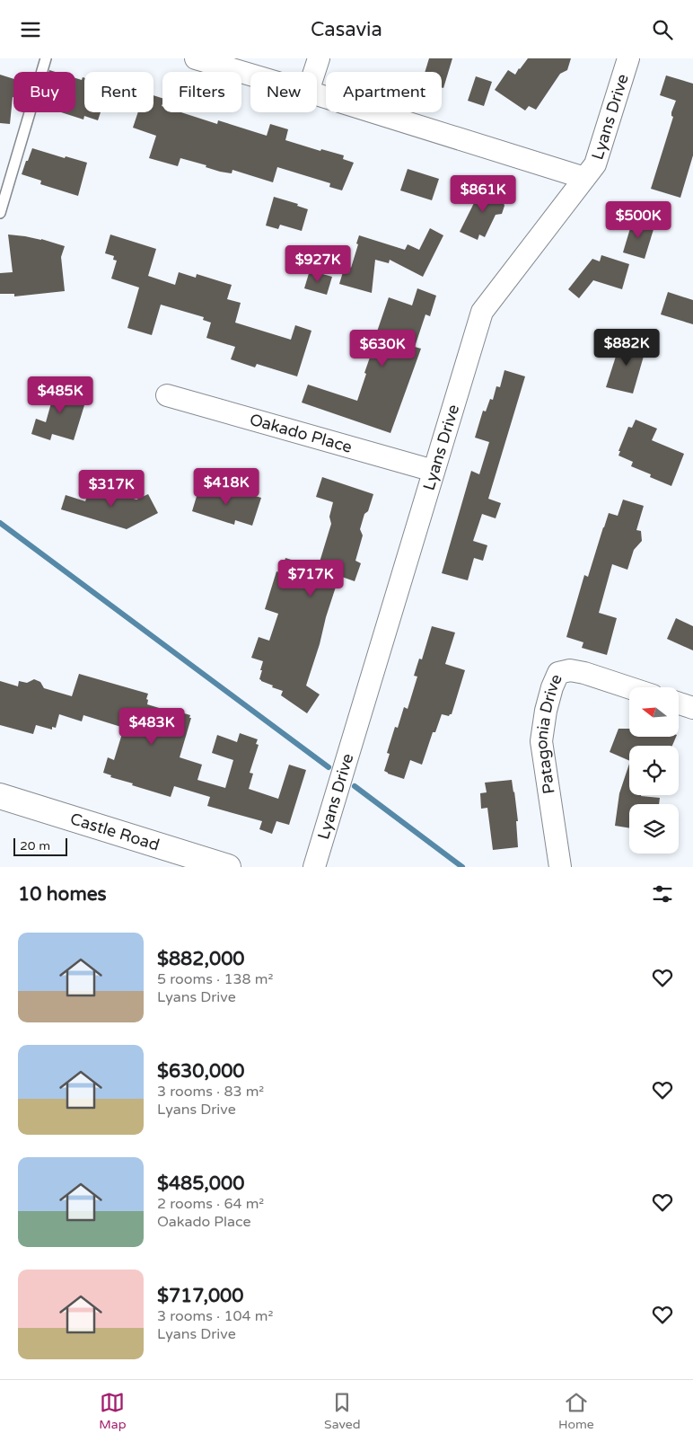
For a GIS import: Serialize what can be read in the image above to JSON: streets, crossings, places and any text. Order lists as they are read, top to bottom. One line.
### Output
{"streets":{"street":["Lyans Drive","Oakado Place","Patagonia Drive","Castle Road"]},"crossings":[["Lyans Drive","Oakado Place"]],"scale_bar":"20 m","north":"left","page":{"header":"Casavia","chip":["Buy","Rent","Filters","New","Apartment"],"price":["$861K","$500K","$927K","$882K","$630K","$485K","$418K","$317K","$717K","$483K"],"scale":"20 m","heading":"10 homes","list":[{"name":"$882,000","note":"5 rooms · 138 m² · Lyans Drive"},{"name":"$630,000","note":"3 rooms · 83 m² · Lyans Drive"},{"name":"$485,000","note":"2 rooms · 64 m² · Oakado Place"},{"name":"$717,000","note":"3 rooms · 104 m² · Lyans Drive"}],"tabs":["Map","Saved","Home"]}}
